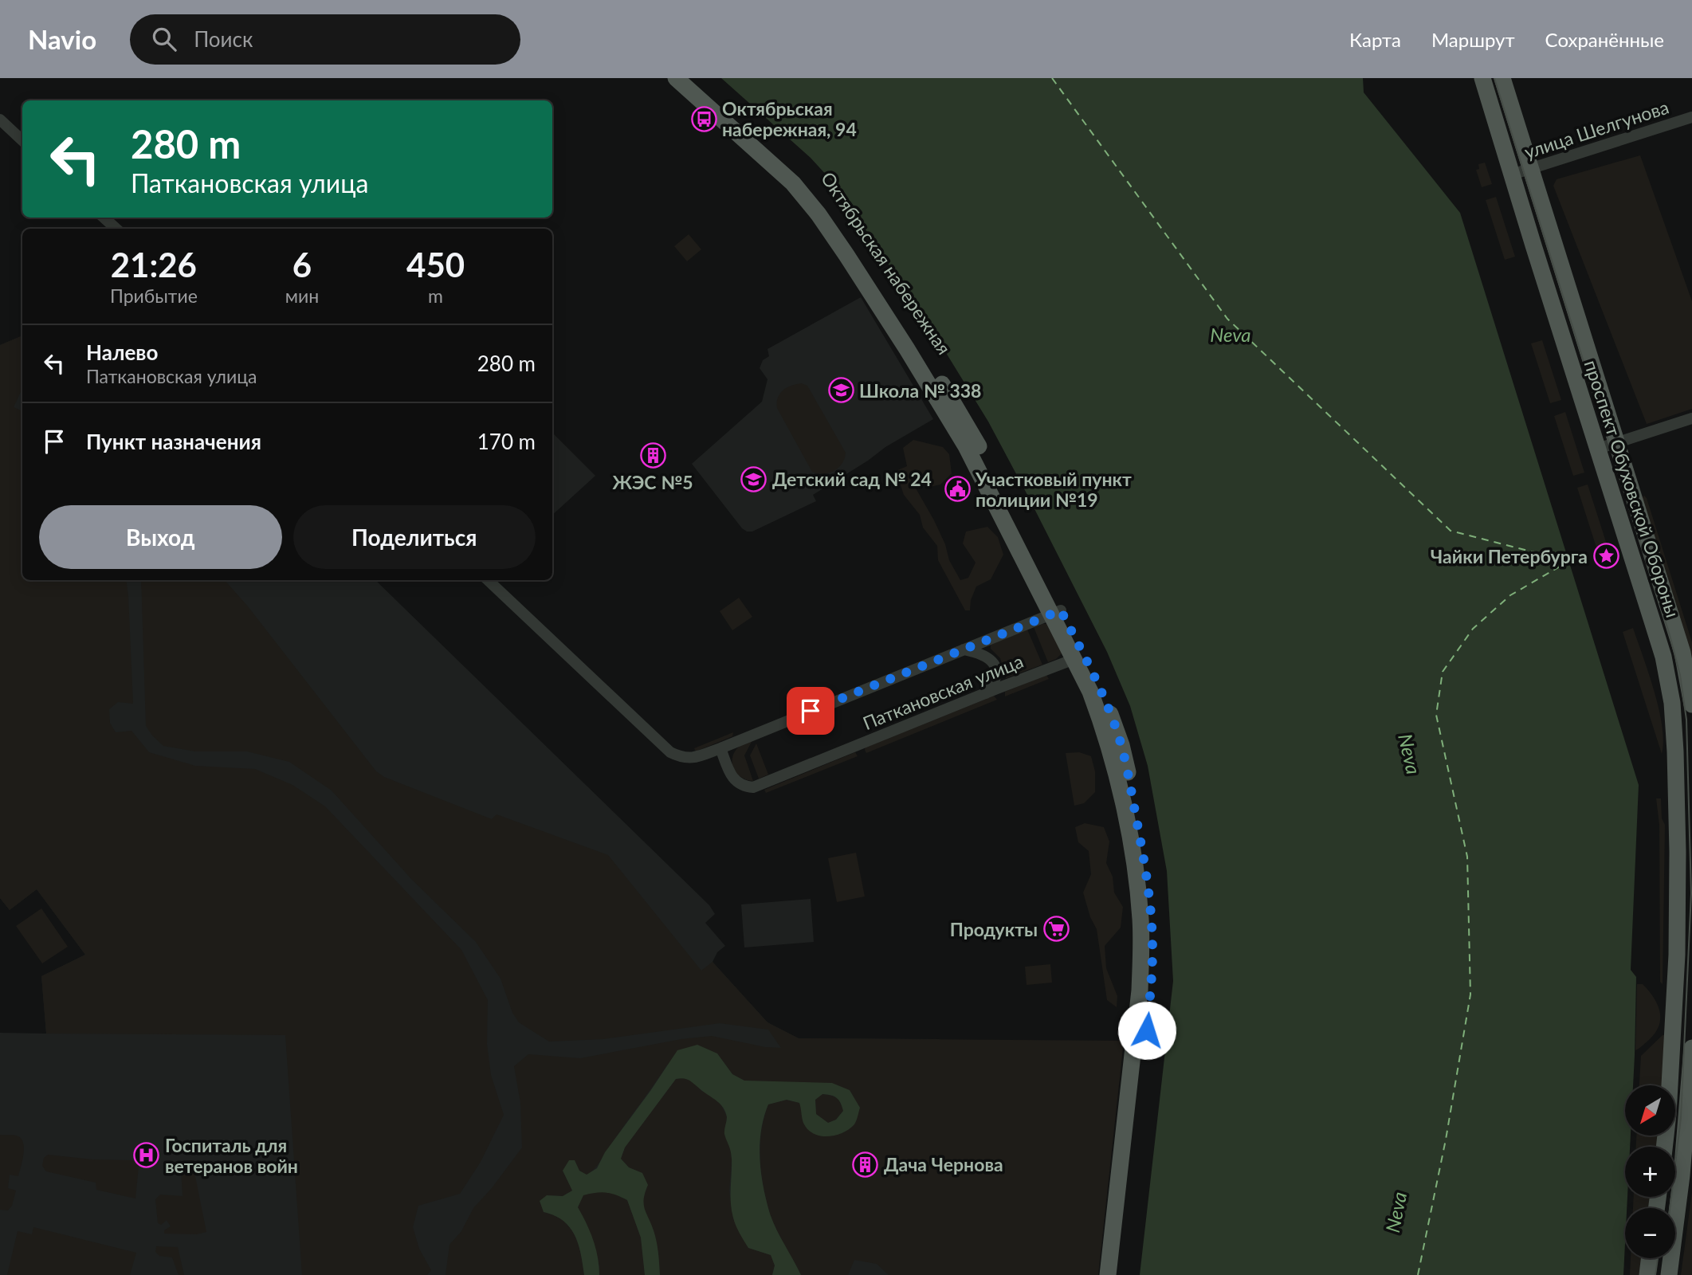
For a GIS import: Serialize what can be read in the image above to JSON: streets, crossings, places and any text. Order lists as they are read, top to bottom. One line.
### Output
{"streets":{"main road":["Октябрьская набережная","проспект Обуховской Обороны"],"street":["улица Шелгунова","Паткановская улица"]},"crossings":[["улица Шелгунова","проспект Обуховской Обороны"],["Октябрьская набережная","Паткановская улица"]],"water":["Neva"],"places":{"bus stop":["Октябрьская набережная, 94"],"school or university":["Школа № 338","Детский сад № 24"],"building":["ЖЭС №5","Дача Чернова"],"public building":["Участковый пункт полиции №19"],"place":["Чайки Петербурга"],"supermarket":["Продукты"],"hospital":["Госпиталь для ветеранов войн"]},"north":"bottom left","page":{"header":"Navio","search":"Поиск","nav":["Карта","Маршрут","Сохранённые"],"turn":["280 m","Паткановская улица"],"eta":["21:26","Прибытие","6","мин","450","m"],"list":[{"name":"Налево","note":"Паткановская улица","value":"280 m"},{"name":"Пункт назначения","value":"170 m"}],"buttons":["Выход","Поделиться"],"map_buttons":["+","−"]}}
